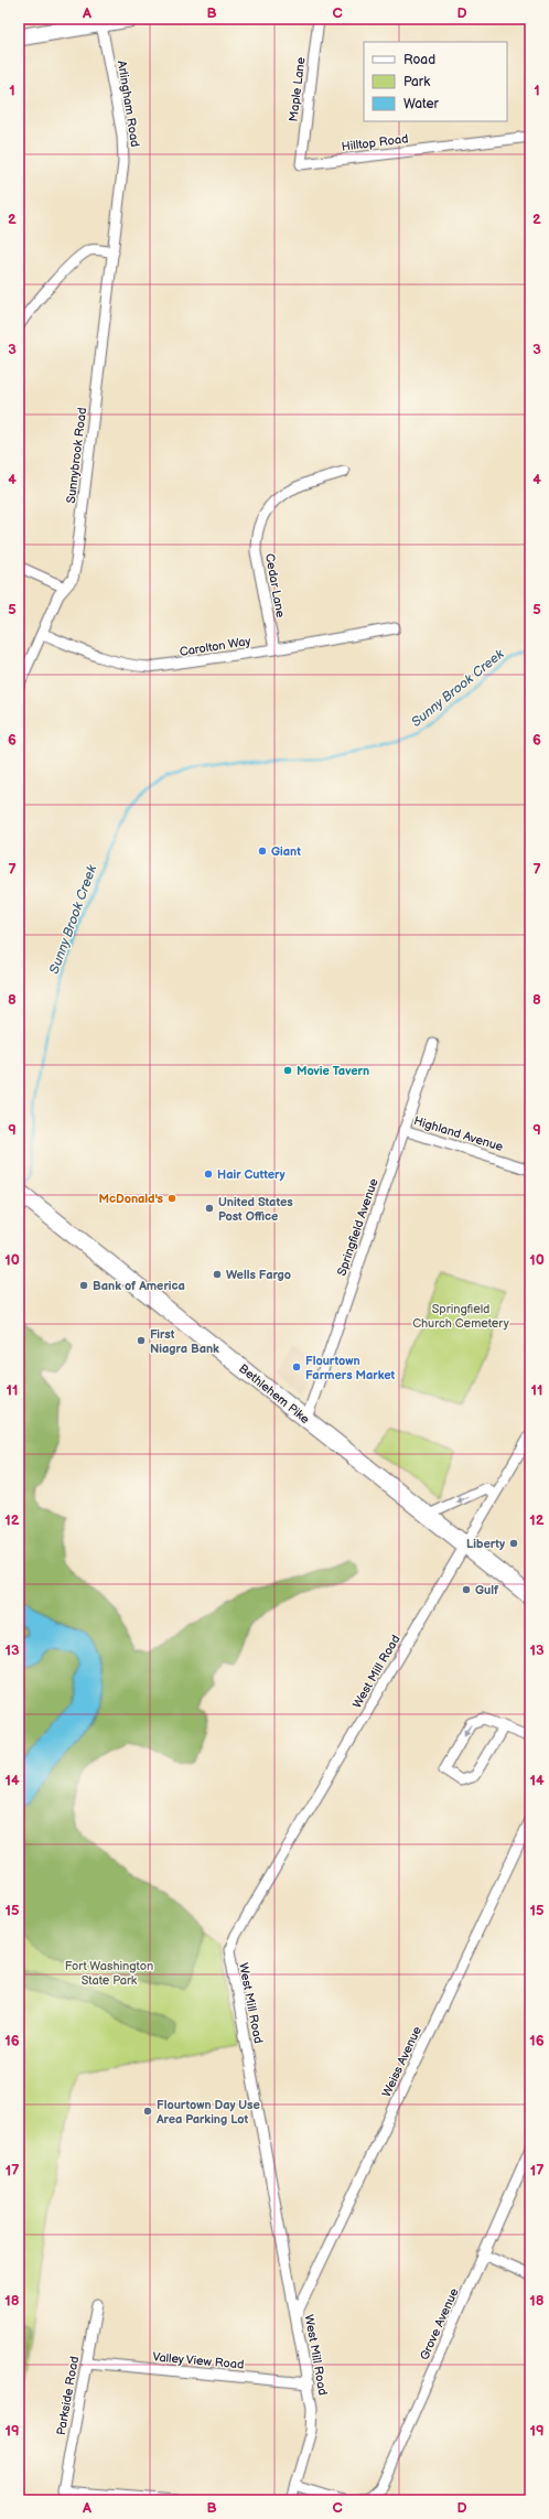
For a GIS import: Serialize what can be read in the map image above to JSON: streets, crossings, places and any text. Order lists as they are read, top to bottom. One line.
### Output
{"streets":{"main road":["Bethlehem Pike"],"street":["Maple Lane","Arlingham Road","Hilltop Road","Sunnybrook Road","Cedar Lane","Carolton Way","Highland Avenue","Springfield Avenue","West Mill Road","Weiss Avenue","Grove Avenue","Valley View Road","Parkside Road"]},"crossings":[["Maple Lane","Hilltop Road"],["Arlingham Road","Sunnybrook Road"],["Sunnybrook Road","Carolton Way"],["Cedar Lane","Carolton Way"],["Highland Avenue","Springfield Avenue"],["Springfield Avenue","Bethlehem Pike"],["Bethlehem Pike","West Mill Road"],["West Mill Road","Weiss Avenue"],["West Mill Road","Valley View Road"],["Valley View Road","Parkside Road"]],"water":["Sunny Brook Creek"],"parks":["Springfield Church Cemetery","Fort Washington State Park"],"places":["Giant","Movie Tavern","Hair Cuttery","McDonald's","United States Post Office","Wells Fargo","Bank of America","First Niagra Bank","Flourtown Farmers Market","Liberty","Gulf","Flourtown Day Use Area Parking Lot"],"legend":["Road","Park","Water"],"grid":{"columns":["A","B","C","D"],"rows":["1","2","3","4","5","6","7","8","9","10","11","12","13","14","15","16","17","18","19"]}}
